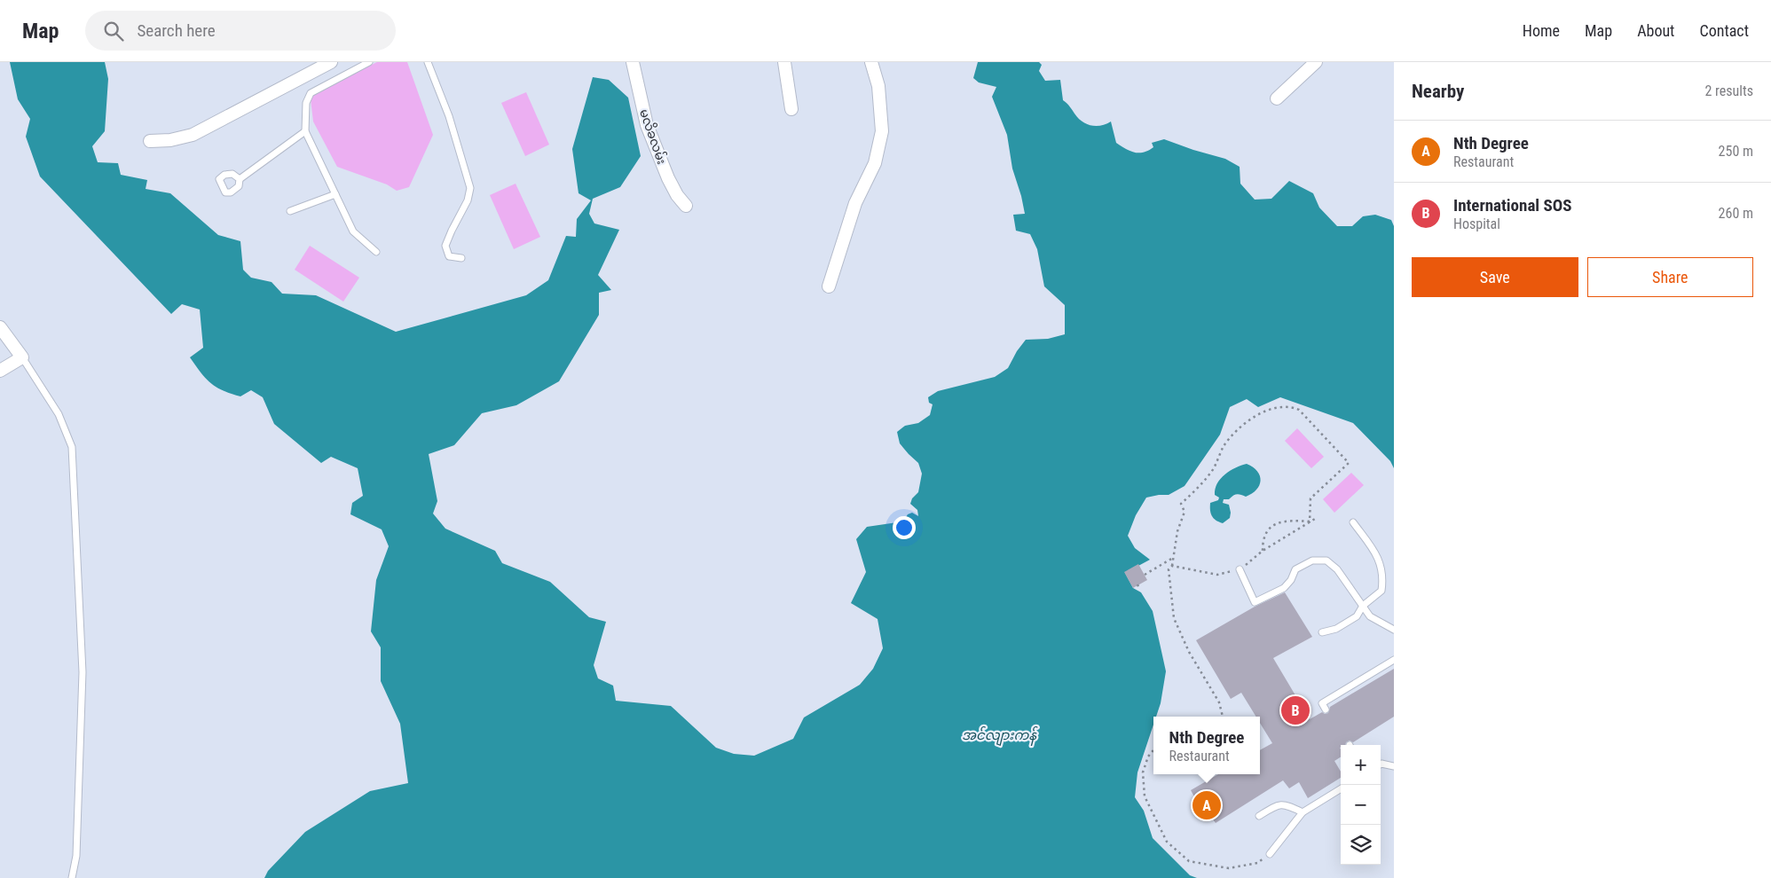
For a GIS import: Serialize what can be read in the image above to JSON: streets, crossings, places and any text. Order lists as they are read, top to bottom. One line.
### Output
{"streets":{"street":["မလိခလမ်း"]},"water":["အင်လျားကန်"],"page":{"header":"Map","search":"Search here","nav":["Home","Map","About","Contact"],"heading":["Nearby","2 results"],"list":[{"mark":"A","name":"Nth Degree","note":"Restaurant","value":"250 m"},{"mark":"B","name":"International SOS","note":"Hospital","value":"260 m"}],"buttons":["Save","Share"],"pins":["B","A"],"popup":["Nth Degree","Restaurant"],"map_buttons":["+","−"]}}
